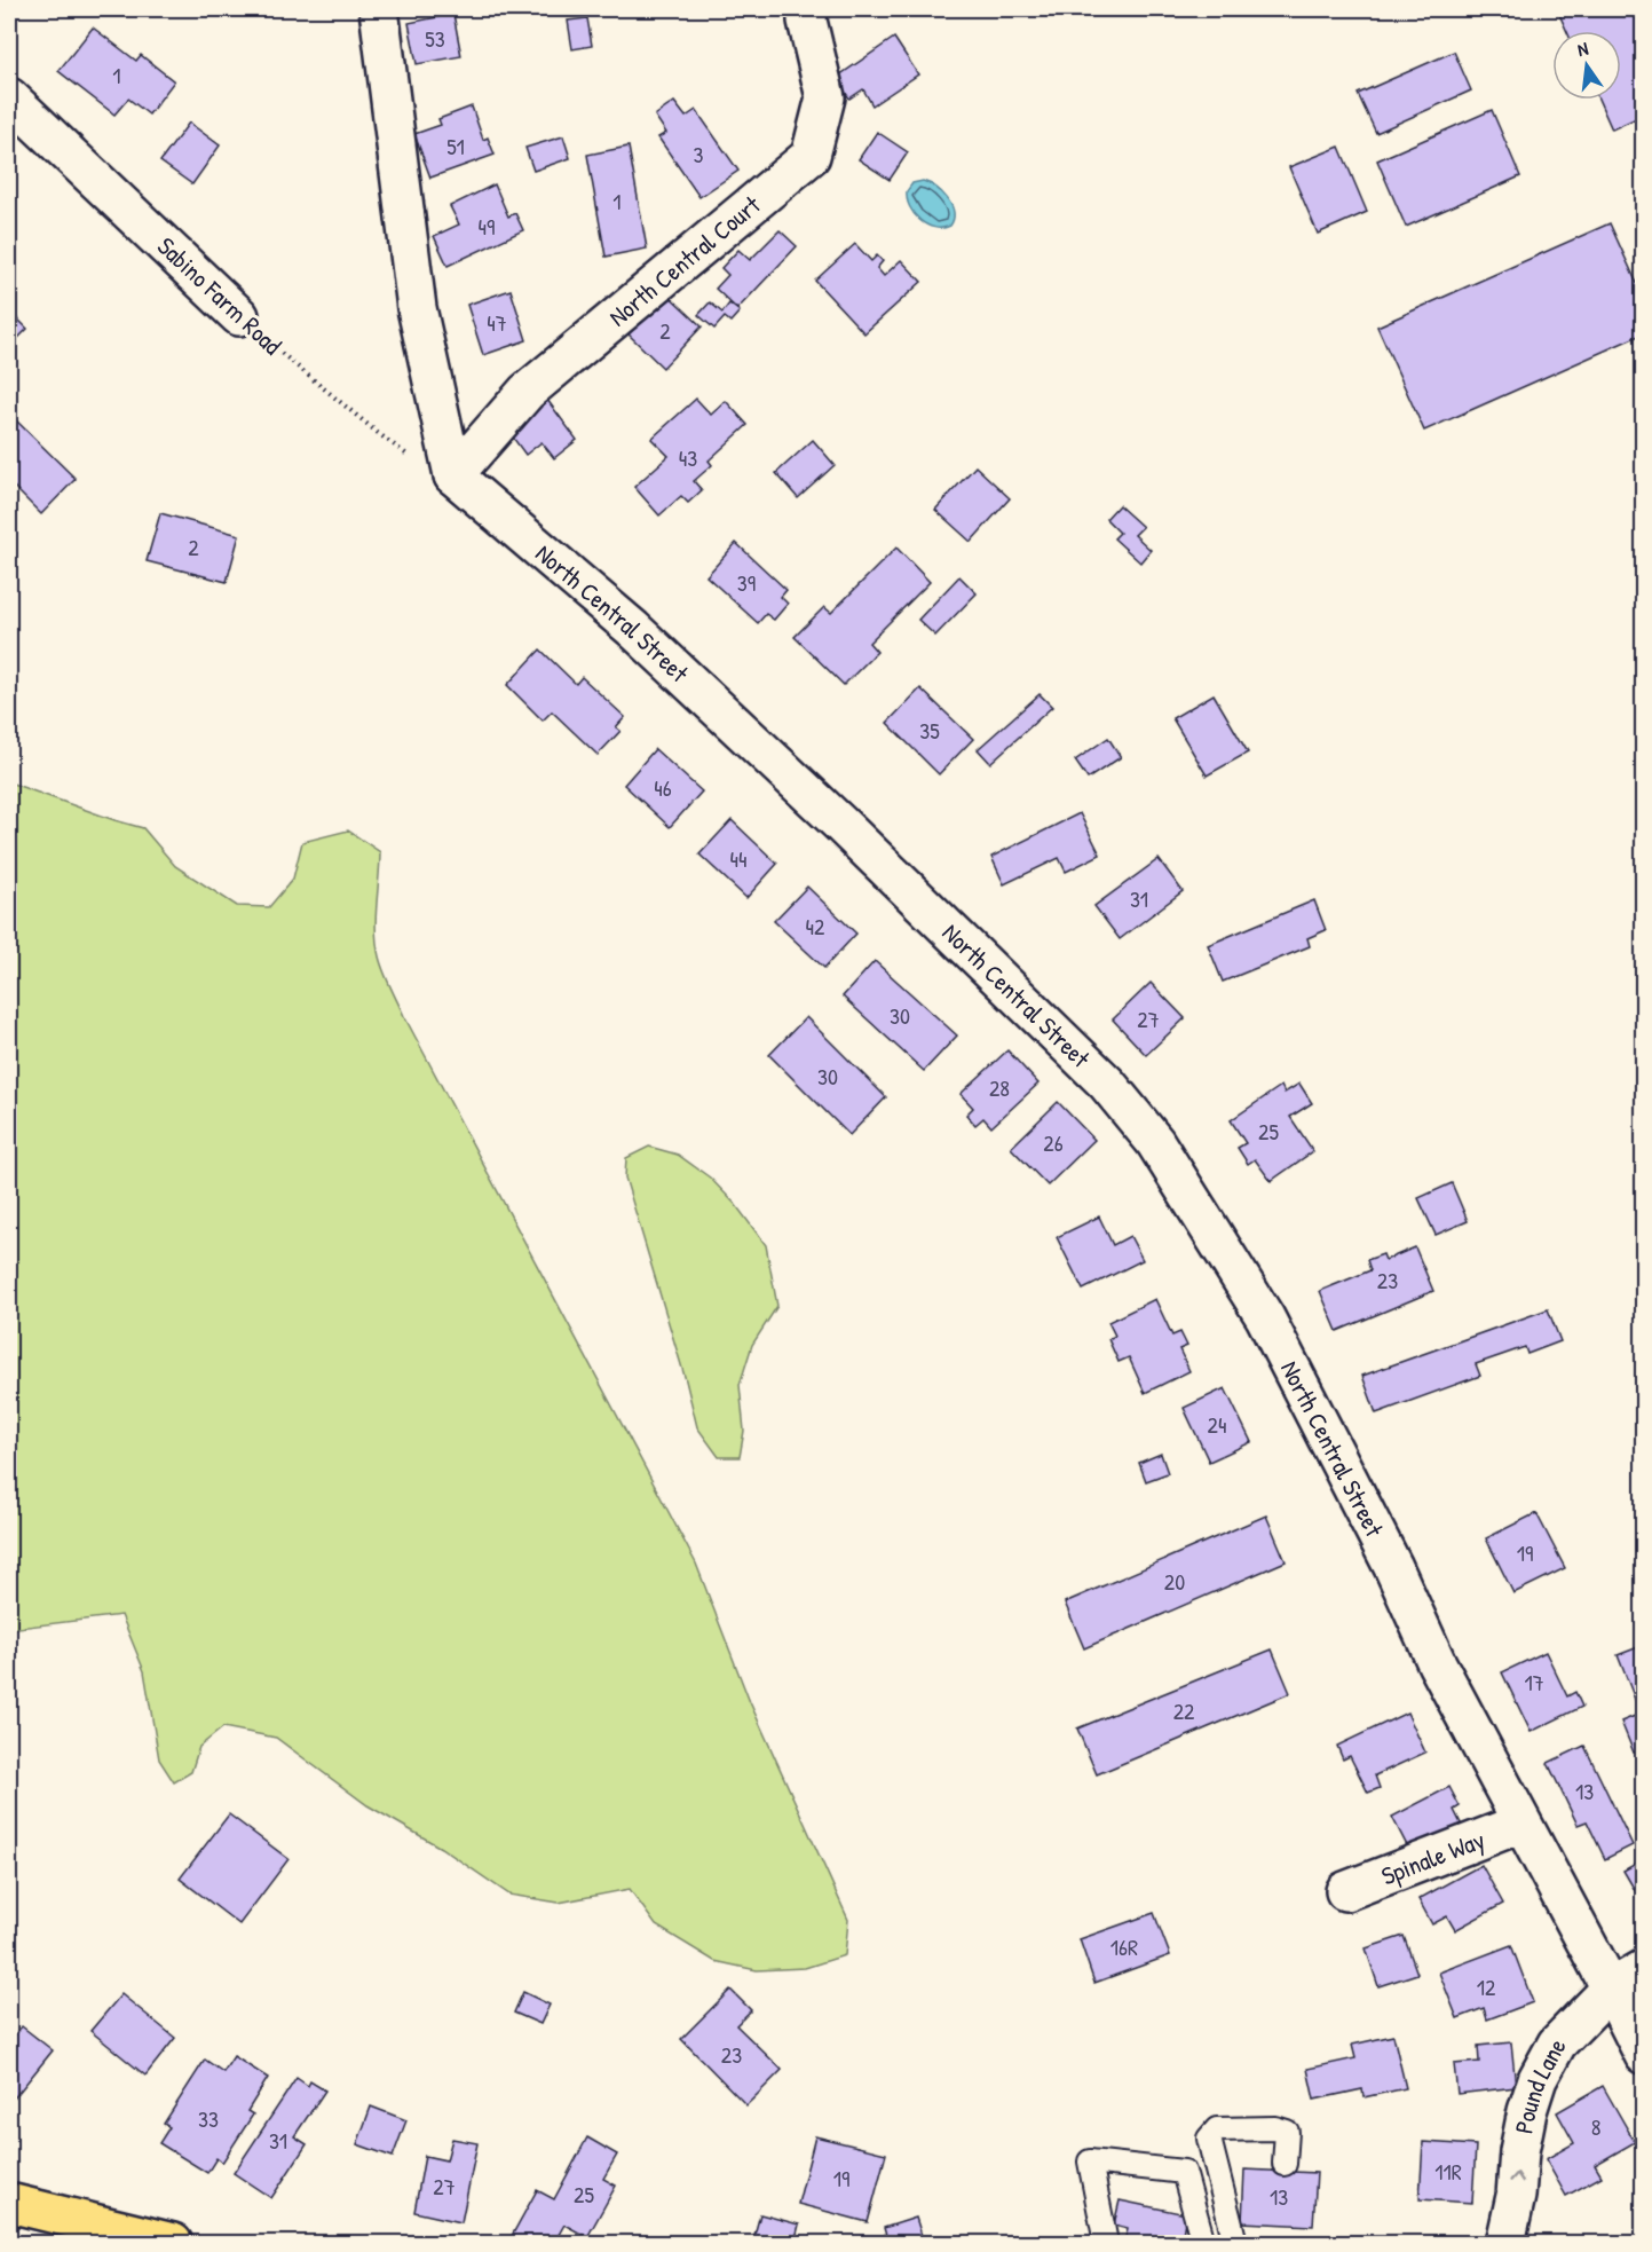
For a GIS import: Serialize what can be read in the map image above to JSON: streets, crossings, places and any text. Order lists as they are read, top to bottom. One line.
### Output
{"streets":{"street":["North Central Court","Sabino Farm Road","North Central Street","Spinale Way","Pound Lane"]},"crossings":[["North Central Court","North Central Street"],["North Central Street","Spinale Way"],["North Central Street","Pound Lane"]],"one_way":["Pound Lane"],"house_numbers":["53","1","51","3","1","49","47","2","43","2","39","35","46","44","31","42","30","27","30","28","25","26","23","24","19","20","17","22","13","16R","12","23","33","8","31","11R","19","27","25","13"],"north":"top"}
